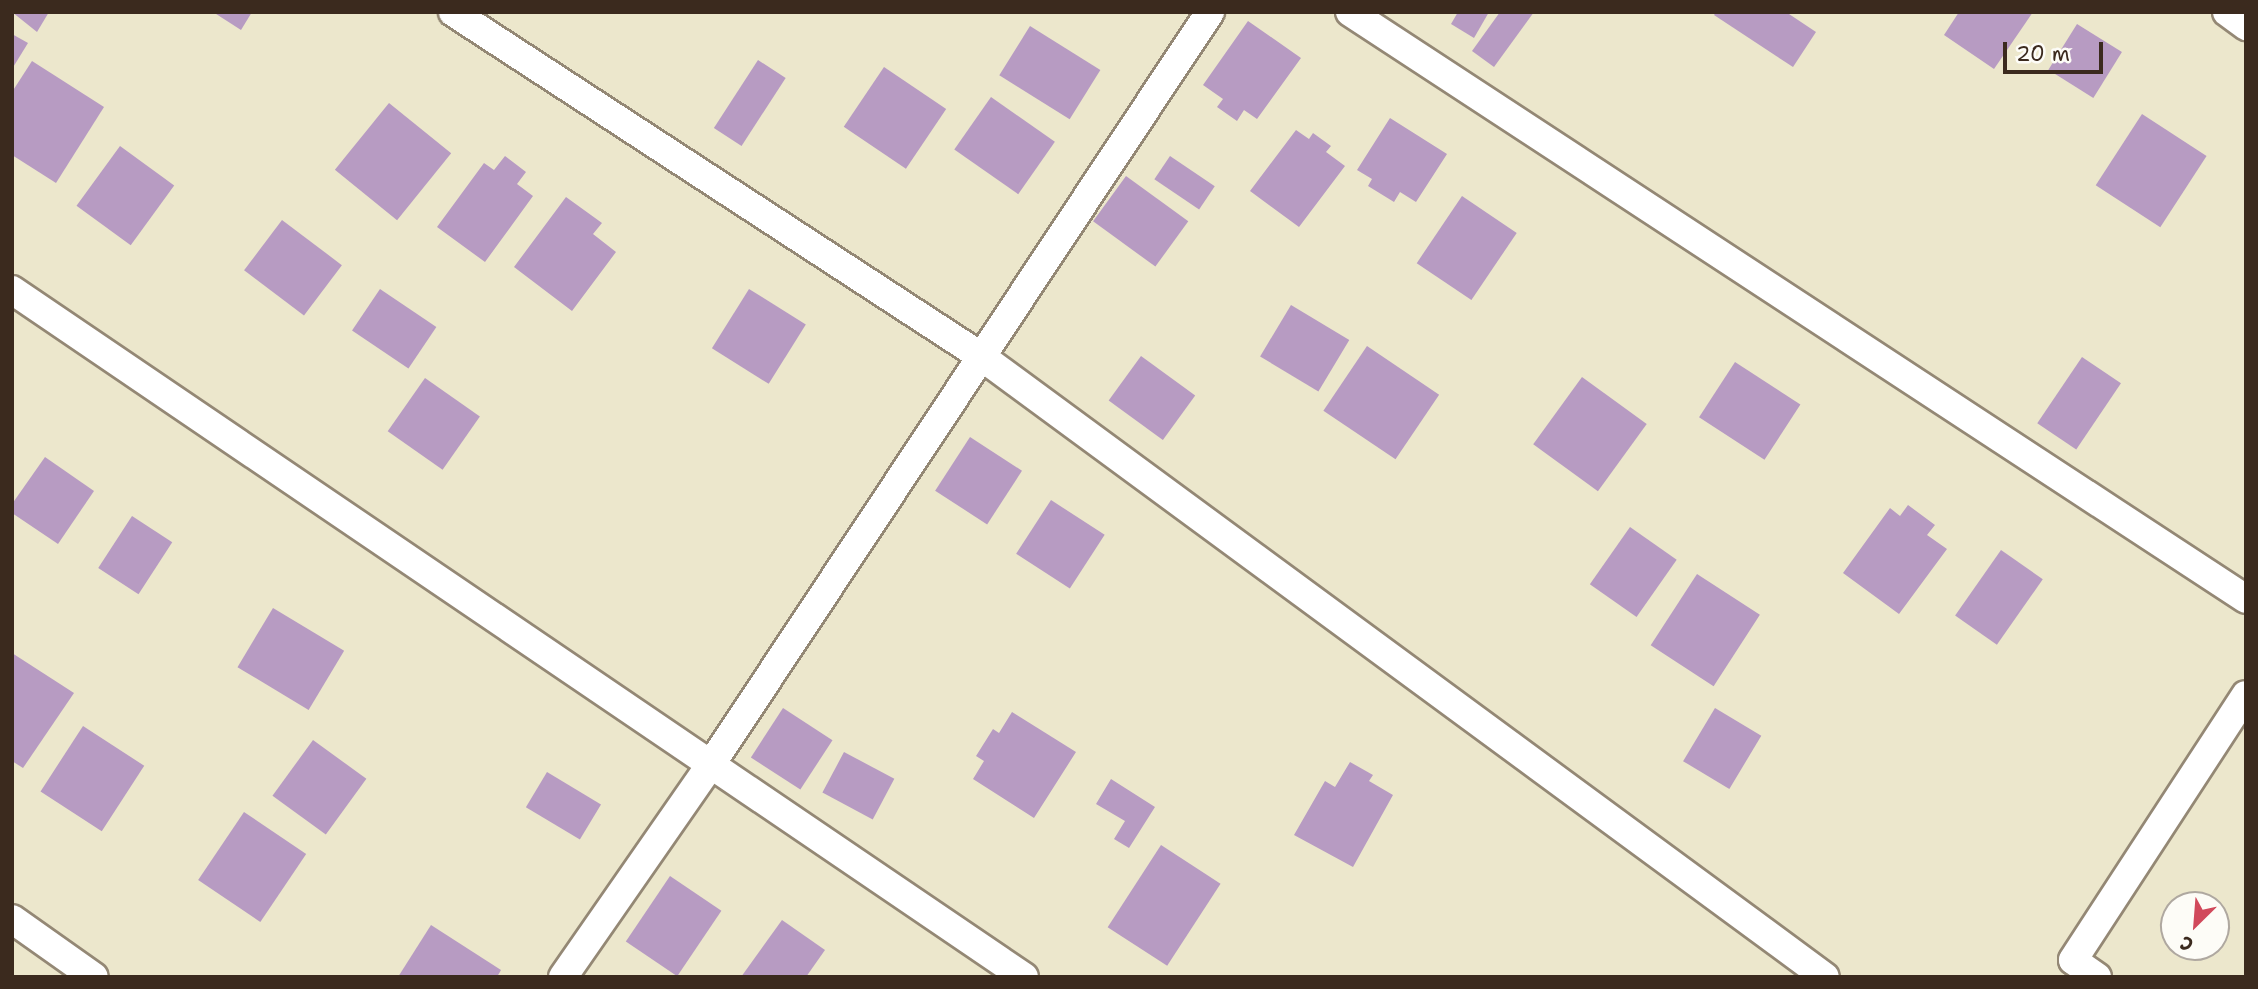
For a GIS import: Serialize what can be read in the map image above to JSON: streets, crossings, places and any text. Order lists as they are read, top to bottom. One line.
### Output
{"scale_bar":"20 m","north":"bottom left"}
